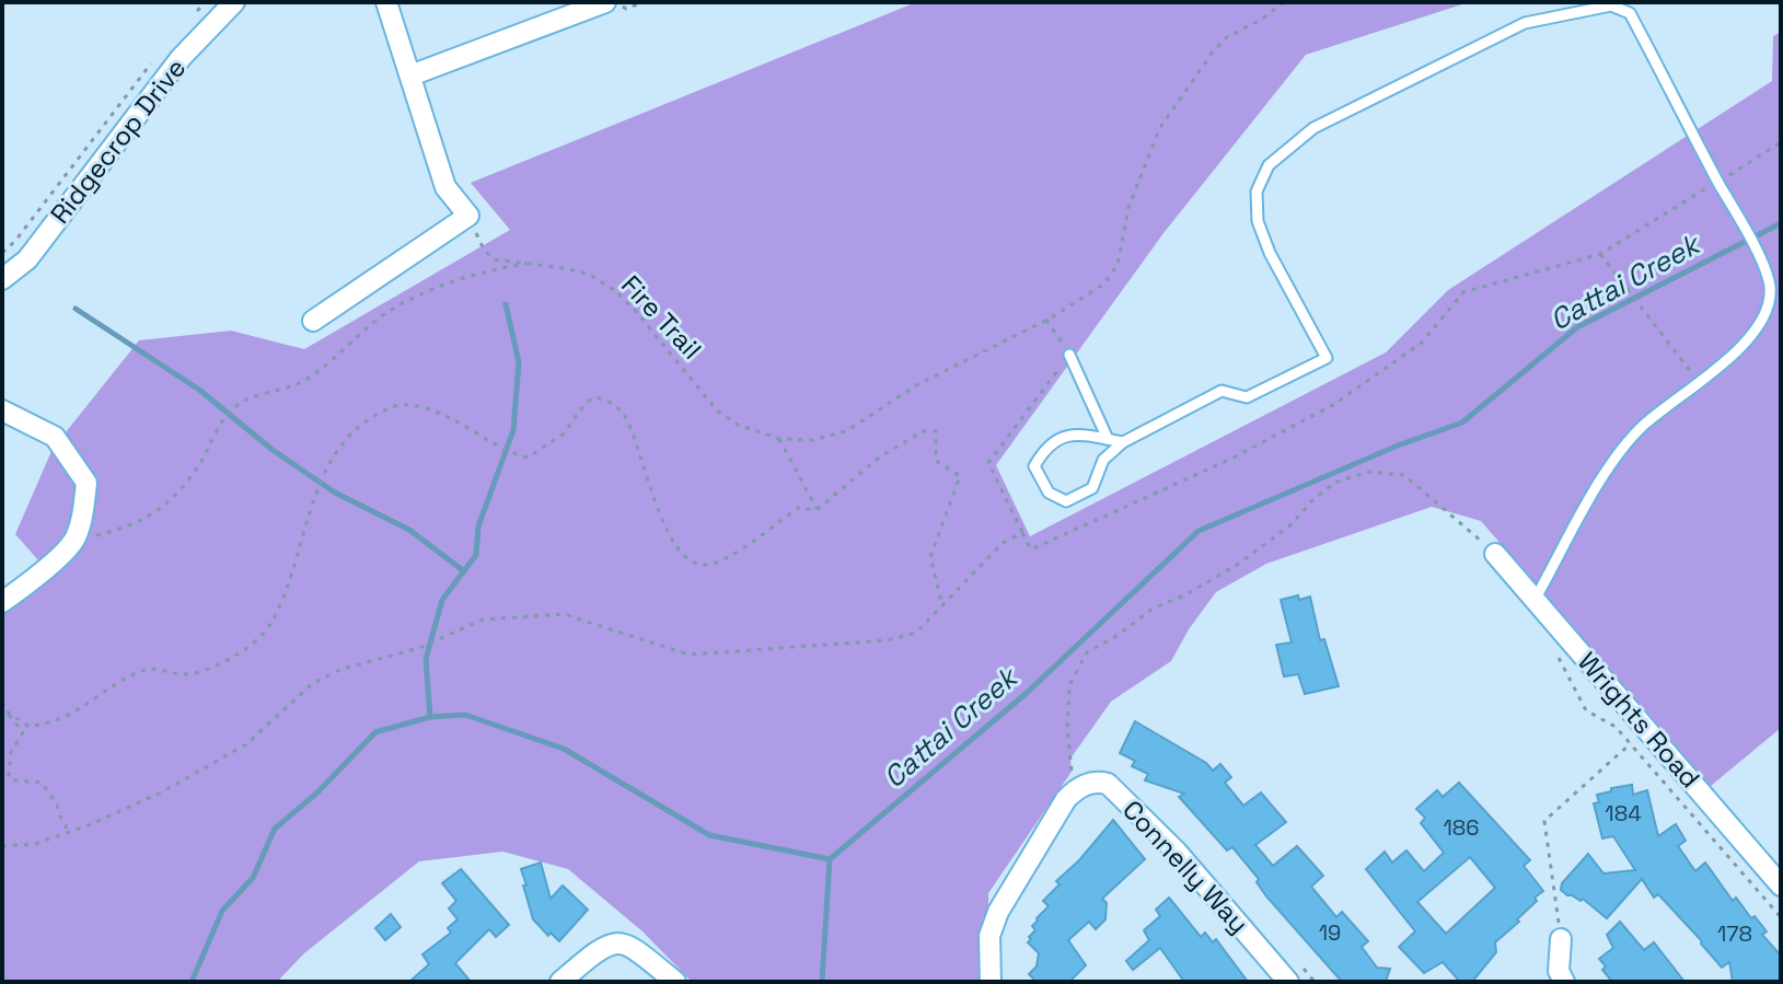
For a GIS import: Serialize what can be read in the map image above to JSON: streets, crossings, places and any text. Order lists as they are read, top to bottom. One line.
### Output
{"streets":{"street":["Ridgecrop Drive","Wrights Road","Connelly Way"],"path":["Fire Trail"]},"water":["Cattai Creek"],"house_numbers":["184","186","19","178"]}
